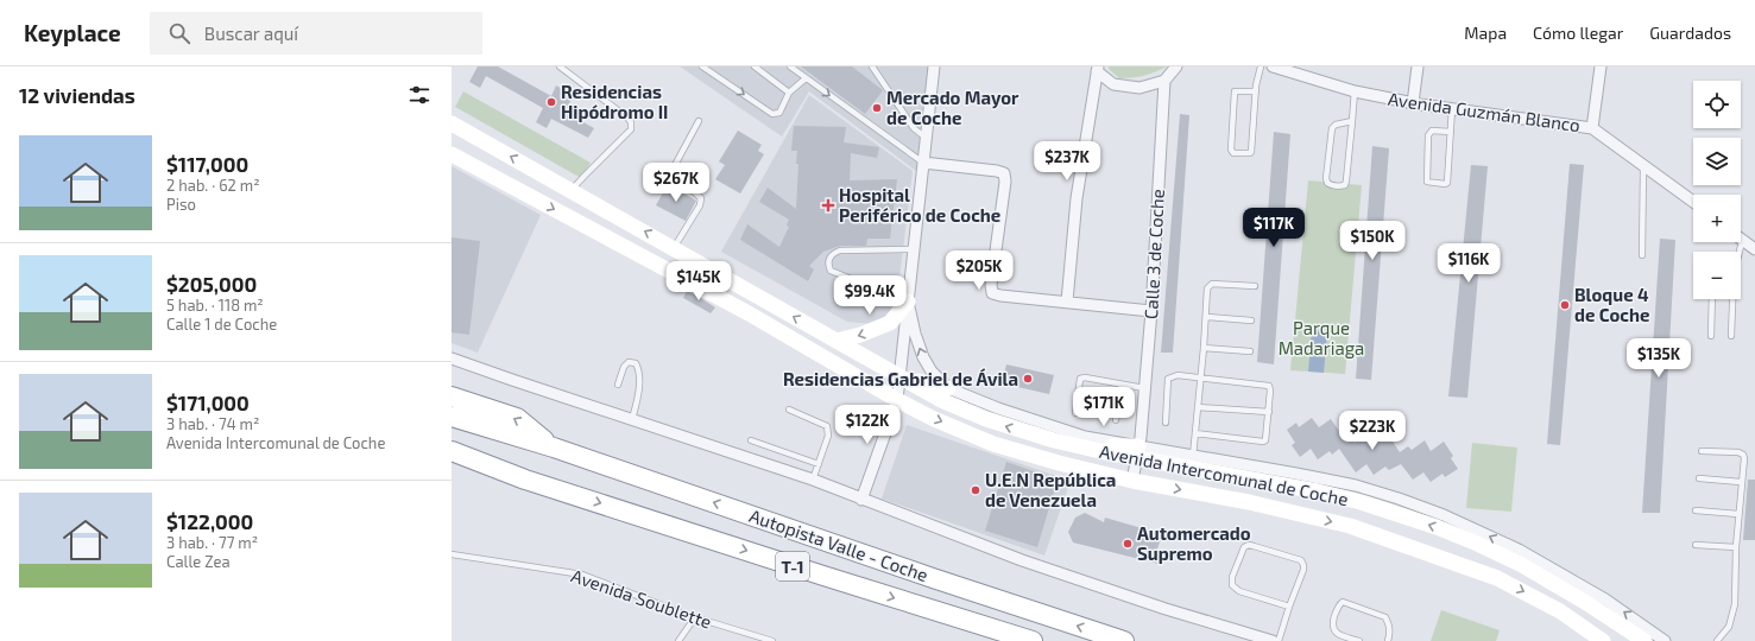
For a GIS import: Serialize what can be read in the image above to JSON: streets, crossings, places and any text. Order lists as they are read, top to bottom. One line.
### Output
{"streets":{"highway":["Autopista Valle - Coche","T-1"],"main road":["Avenida Intercomunal de Coche"],"street":["Avenida Guzmán Blanco","Calle 3 de Coche"],"lane":["Avenida Soublette"]},"crossings":[["Calle 3 de Coche","Avenida Intercomunal de Coche"],["Autopista Valle - Coche","T-1"]],"parks":["Parque Madariaga"],"places":{"other":["Residencias Hipódromo II","Mercado Mayor de Coche","Bloque 4 de Coche","Residencias Gabriel de Ávila","U.E.N República de Venezuela","Automercado Supremo"],"health":["Hospital Periférico de Coche"]},"page":{"header":"Keyplace","search":"Buscar aquí","nav":["Mapa","Cómo llegar","Guardados"],"heading":"12 viviendas","map_buttons":["+","−"],"list":[{"name":"$117,000","note":"2 hab. · 62 m² · Piso"},{"name":"$205,000","note":"5 hab. · 118 m² · Calle 1 de Coche"},{"name":"$171,000","note":"3 hab. · 74 m² · Avenida Intercomunal de Coche"},{"name":"$122,000","note":"3 hab. · 77 m² · Calle Zea"}],"price":["$237K","$267K","$117K","$150K","$116K","$205K","$145K","$99.4K","$135K","$171K","$122K","$223K"]}}
